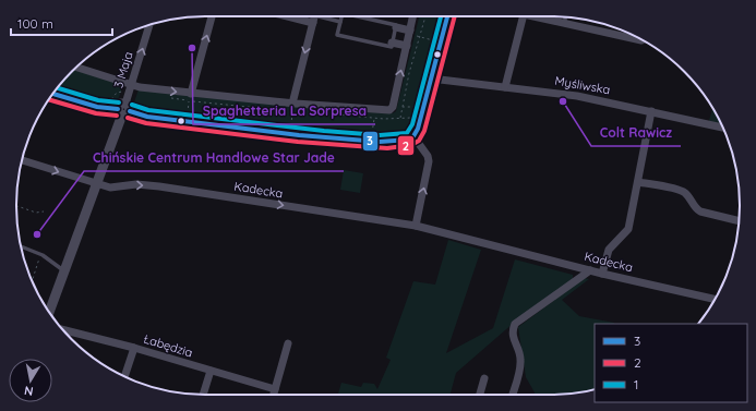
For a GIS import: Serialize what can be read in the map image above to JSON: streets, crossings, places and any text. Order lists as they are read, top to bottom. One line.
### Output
{"streets":{"street":["3 Maja","Myśliwska","Kadecka","Łabędzia"]},"one_way":["Kadecka"],"places":["Spaghetteria La Sorpresa","Colt Rawicz","Chińskie Centrum Handlowe Star Jade"],"lines":["transit line 3","transit line 2","transit line 1"],"legend":["3","2","1"],"scale_bar":"100 m","north":"bottom"}
